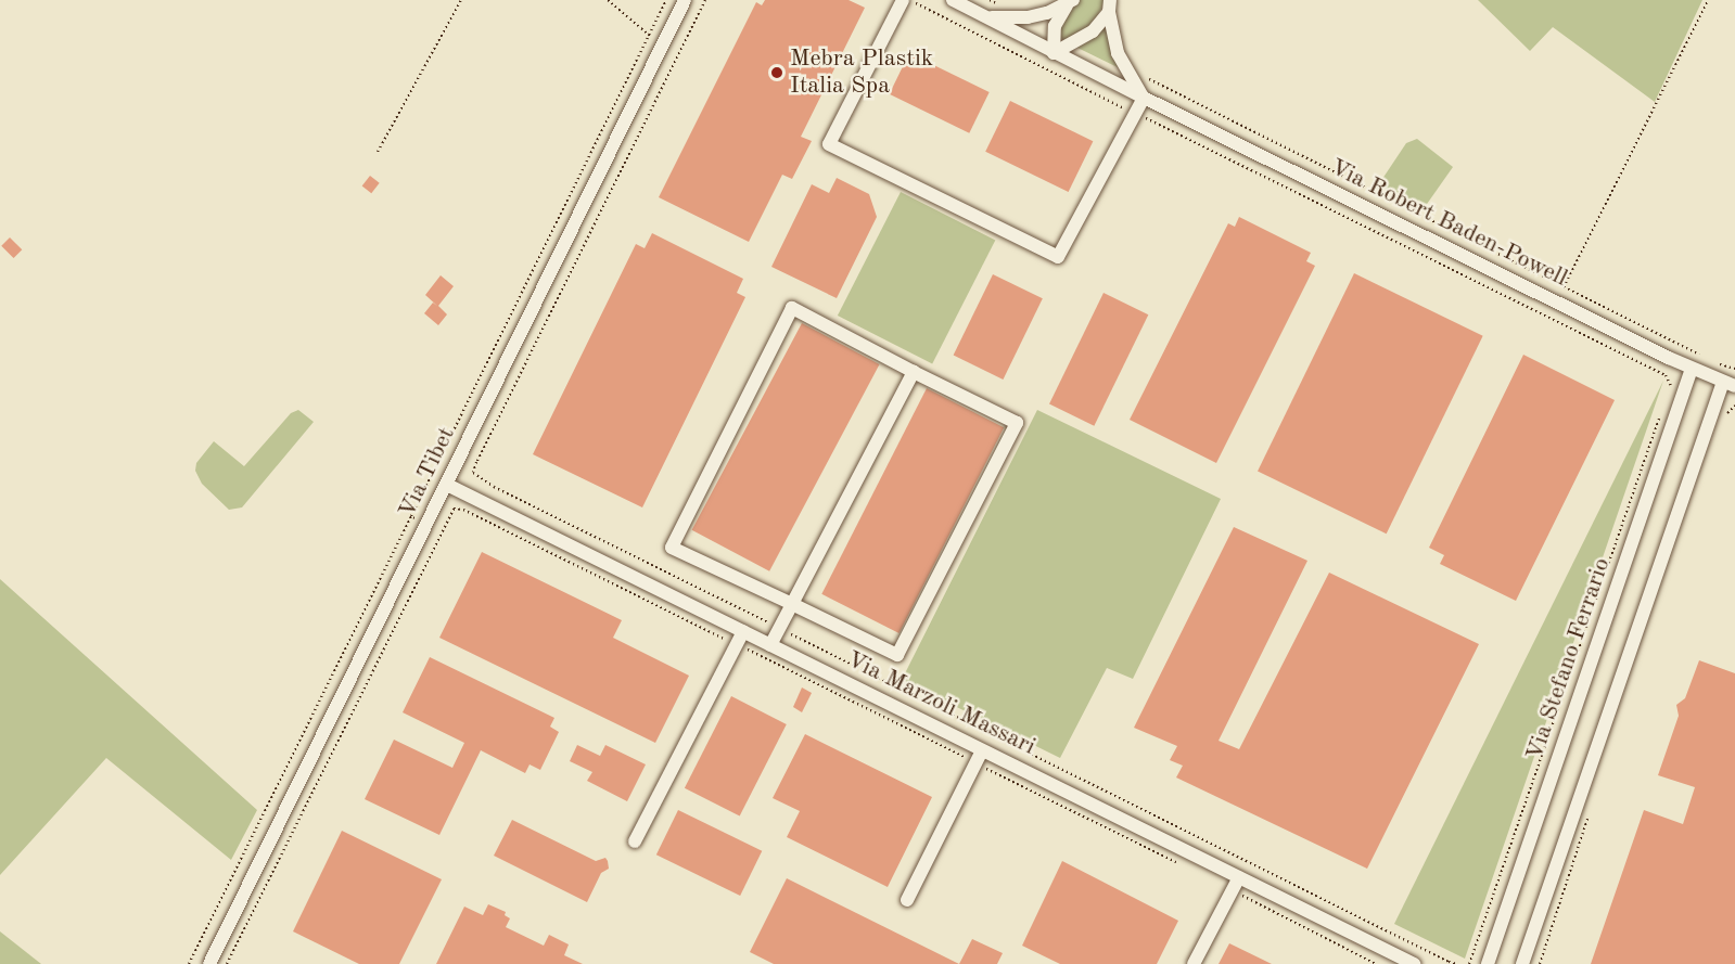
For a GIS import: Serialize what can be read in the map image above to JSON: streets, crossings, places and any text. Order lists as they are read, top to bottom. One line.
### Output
{"streets":{"street":["Via Robert Baden-Powell","Via Tibet","Via Stefano Ferrario","Via Marzoli Massari"]},"crossings":[["Via Robert Baden-Powell","Via Stefano Ferrario"],["Via Tibet","Via Marzoli Massari"]],"places":["Mebra Plastik Italia Spa"]}
